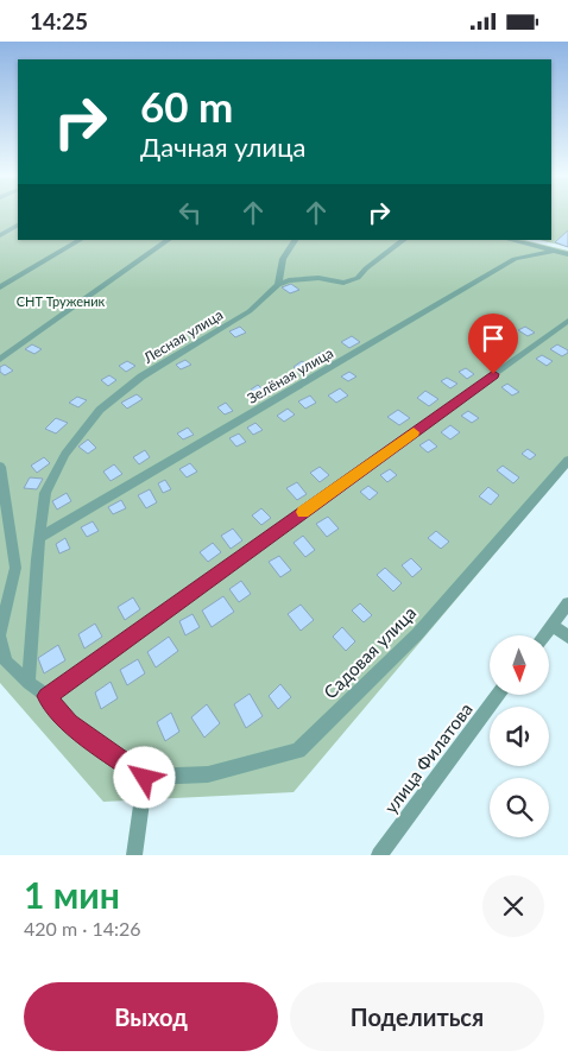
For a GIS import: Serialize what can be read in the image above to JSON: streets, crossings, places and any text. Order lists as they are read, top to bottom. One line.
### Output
{"streets":{"street":["Лесная улица","Зелёная улица","Садовая улица","улица Филатова"]},"crossings":[["Лесная улица","Зелёная улица"]],"parks":["СНТ Труженик"],"north":"bottom","page":{"status":"14:25","turn":["60 m","Дачная улица"],"heading":["1 мин","420 m · 14:26"],"buttons":["Выход","Поделиться"]}}
